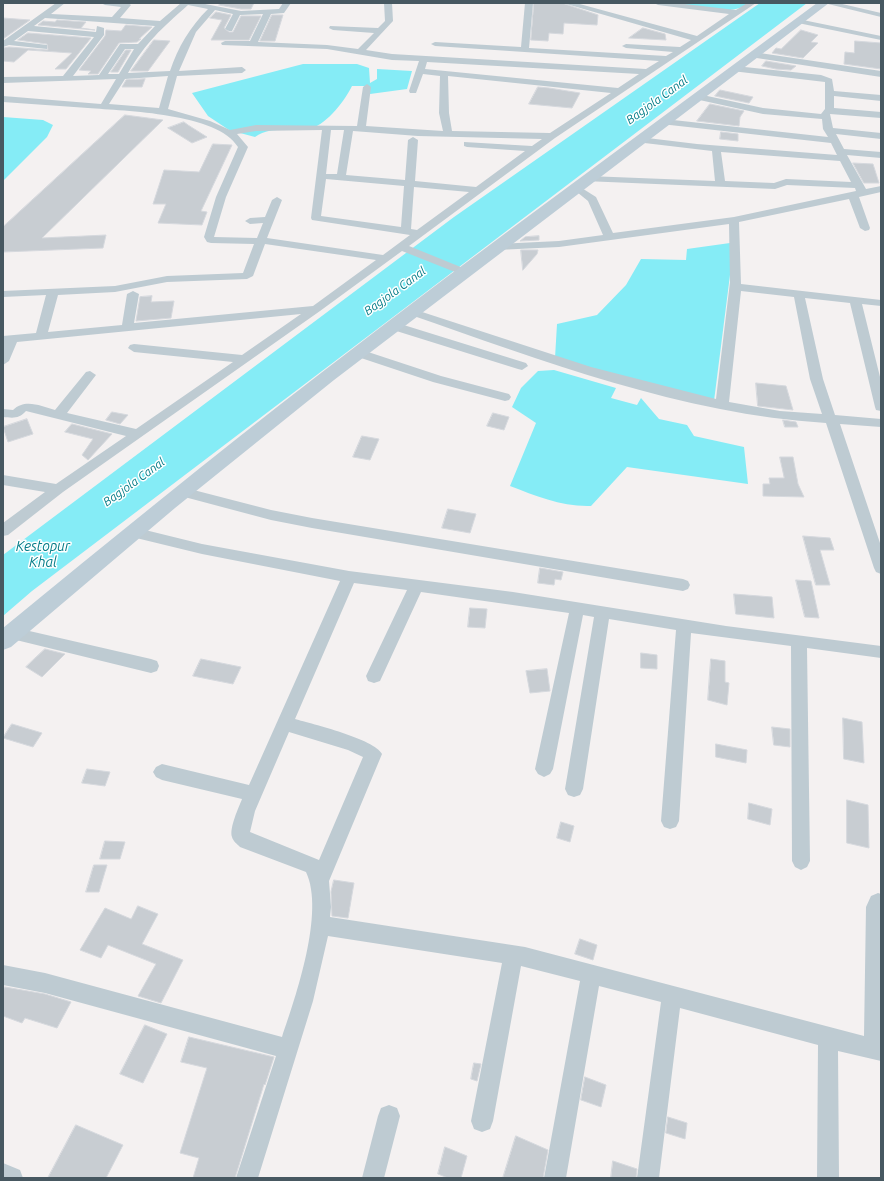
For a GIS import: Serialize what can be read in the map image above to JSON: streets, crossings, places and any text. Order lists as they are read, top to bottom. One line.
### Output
{"water":["Bagjola Canal","Kestopur Khal"]}
